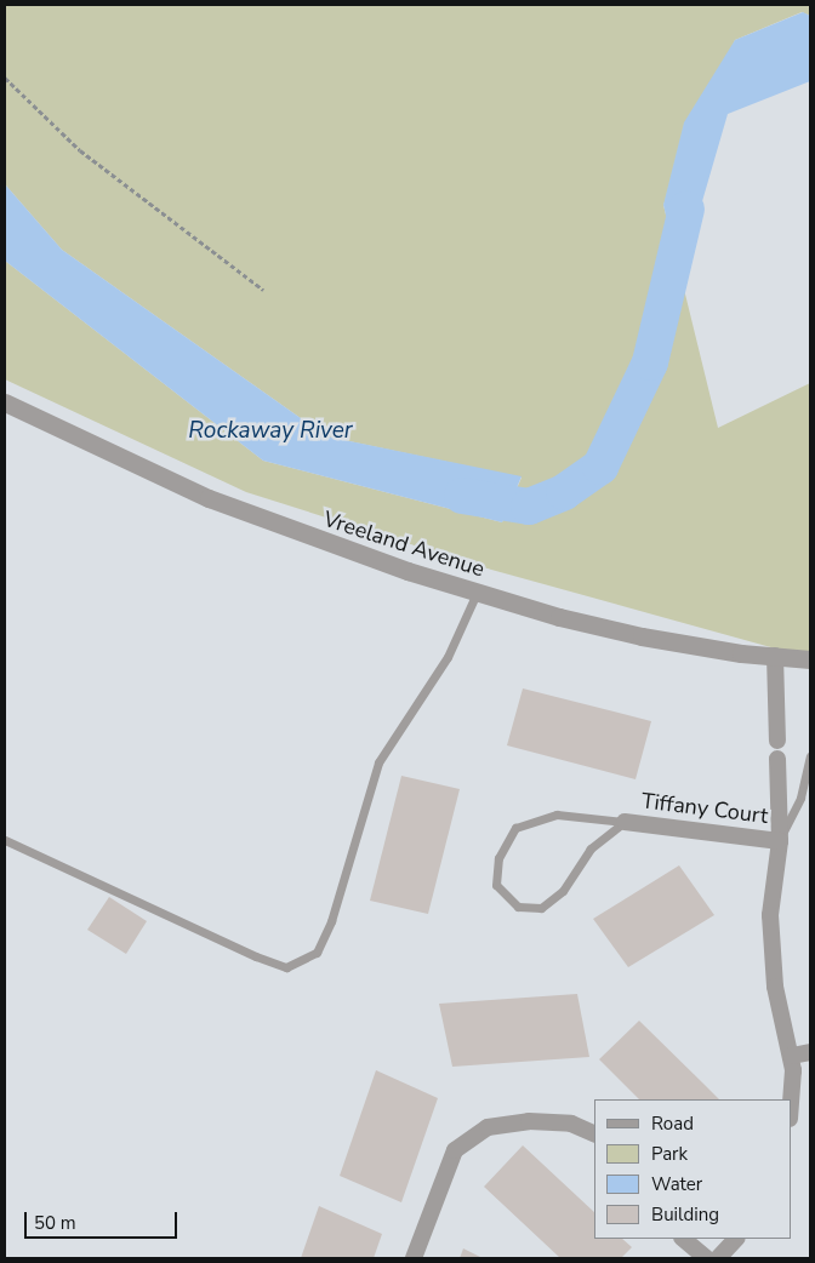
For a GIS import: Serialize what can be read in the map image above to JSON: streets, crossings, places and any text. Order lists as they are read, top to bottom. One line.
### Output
{"streets":{"street":["Vreeland Avenue","Tiffany Court"]},"water":["Rockaway River"],"legend":["Road","Park","Water","Building"],"scale_bar":"50 m"}
